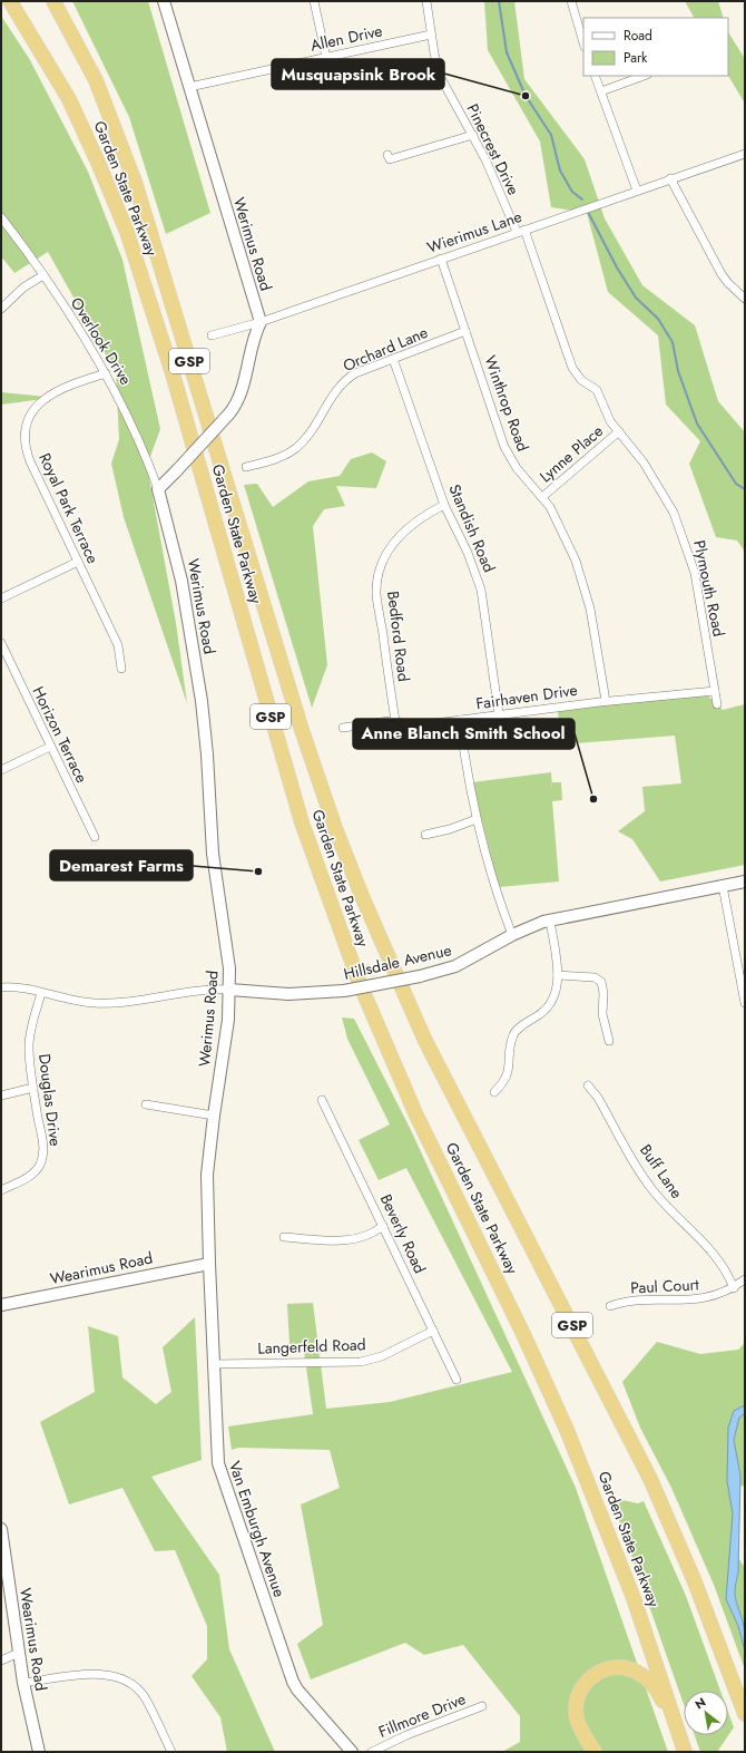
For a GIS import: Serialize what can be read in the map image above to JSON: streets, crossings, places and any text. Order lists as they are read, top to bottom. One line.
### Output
{"streets":{"highway":["Garden State Parkway","GSP"],"main road":["Werimus Road","Hillsdale Avenue","Wearimus Road","Van Emburgh Avenue"],"street":["Allen Drive","Pinecrest Drive","Wierimus Lane","Overlook Drive","Orchard Lane","Winthrop Road","Lynne Place","Royal Park Terrace","Standish Road","Plymouth Road","Bedford Road","Fairhaven Drive","Horizon Terrace","Douglas Drive","Buff Lane","Beverly Road","Paul Court","Langerfeld Road","Fillmore Drive"]},"crossings":[["Allen Drive","Pinecrest Drive"],["Allen Drive","Werimus Road"],["Pinecrest Drive","Wierimus Lane"],["Pinecrest Drive","Plymouth Road"],["Wierimus Lane","Werimus Road"],["Wierimus Lane","Winthrop Road"],["Wierimus Lane","Plymouth Road"],["Werimus Road","Overlook Drive"],["Werimus Road","Hillsdale Avenue"],["Werimus Road","Wearimus Road"],["Werimus Road","Van Emburgh Avenue"],["Overlook Drive","Royal Park Terrace"],["Orchard Lane","Winthrop Road"],["Orchard Lane","Standish Road"],["Winthrop Road","Lynne Place"],["Winthrop Road","Fairhaven Drive"],["Lynne Place","Plymouth Road"],["Standish Road","Bedford Road"],["Standish Road","Fairhaven Drive"],["Plymouth Road","Fairhaven Drive"],["Bedford Road","Fairhaven Drive"],["Buff Lane","Paul Court"],["Beverly Road","Langerfeld Road"],["Wearimus Road","Van Emburgh Avenue"],["Langerfeld Road","Van Emburgh Avenue"]],"places":["Musquapsink Brook","Anne Blanch Smith School","Demarest Farms"],"legend":["Road","Park"],"north":"top left"}
